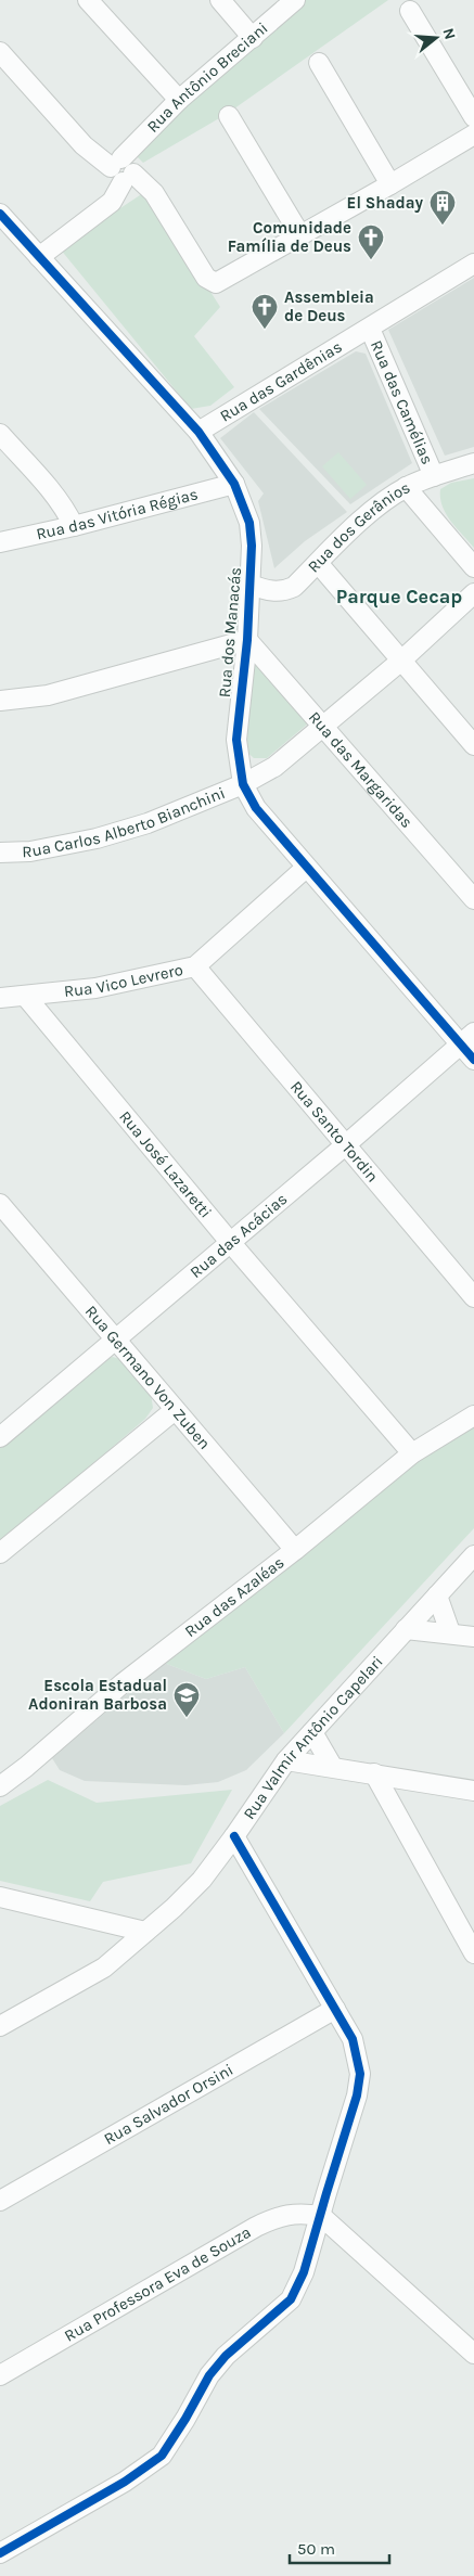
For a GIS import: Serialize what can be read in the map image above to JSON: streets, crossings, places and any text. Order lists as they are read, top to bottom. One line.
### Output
{"streets":{"street":["Rua Antônio Breciani","Rua das Gardênias","Rua das Camélias","Rua das Vitória Régias","Rua dos Gerânios","Rua dos Manacás","Rua das Margaridas","Rua Carlos Alberto Bianchini","Rua Vico Levrero","Rua Santo Tordin","Rua José Lazaretti","Rua das Acácias","Rua Germano Von Zuben","Rua das Azaléas","Rua Valmir Antônio Capelari","Rua Salvador Orsini","Rua Professora Eva de Souza"]},"crossings":[["Rua das Gardênias","Rua das Camélias"],["Rua das Gardênias","Rua dos Manacás"],["Rua das Camélias","Rua dos Gerânios"],["Rua das Vitória Régias","Rua dos Manacás"],["Rua dos Gerânios","Rua dos Manacás"],["Rua dos Manacás","Rua das Margaridas"],["Rua dos Manacás","Rua Carlos Alberto Bianchini"],["Rua dos Manacás","Rua Vico Levrero"],["Rua dos Manacás","Rua das Acácias"],["Rua das Margaridas","Rua Carlos Alberto Bianchini"],["Rua Vico Levrero","Rua Santo Tordin"],["Rua Vico Levrero","Rua José Lazaretti"],["Rua Santo Tordin","Rua das Acácias"],["Rua José Lazaretti","Rua das Acácias"],["Rua José Lazaretti","Rua das Azaléas"],["Rua das Acácias","Rua Germano Von Zuben"],["Rua Germano Von Zuben","Rua das Azaléas"]],"districts":["Parque Cecap"],"places":{"building":["El Shaday"],"church":["Comunidade Família de Deus","Assembleia de Deus"],"school or university":["Escola Estadual Adoniran Barbosa"]},"scale_bar":"50 m","north":"right"}
